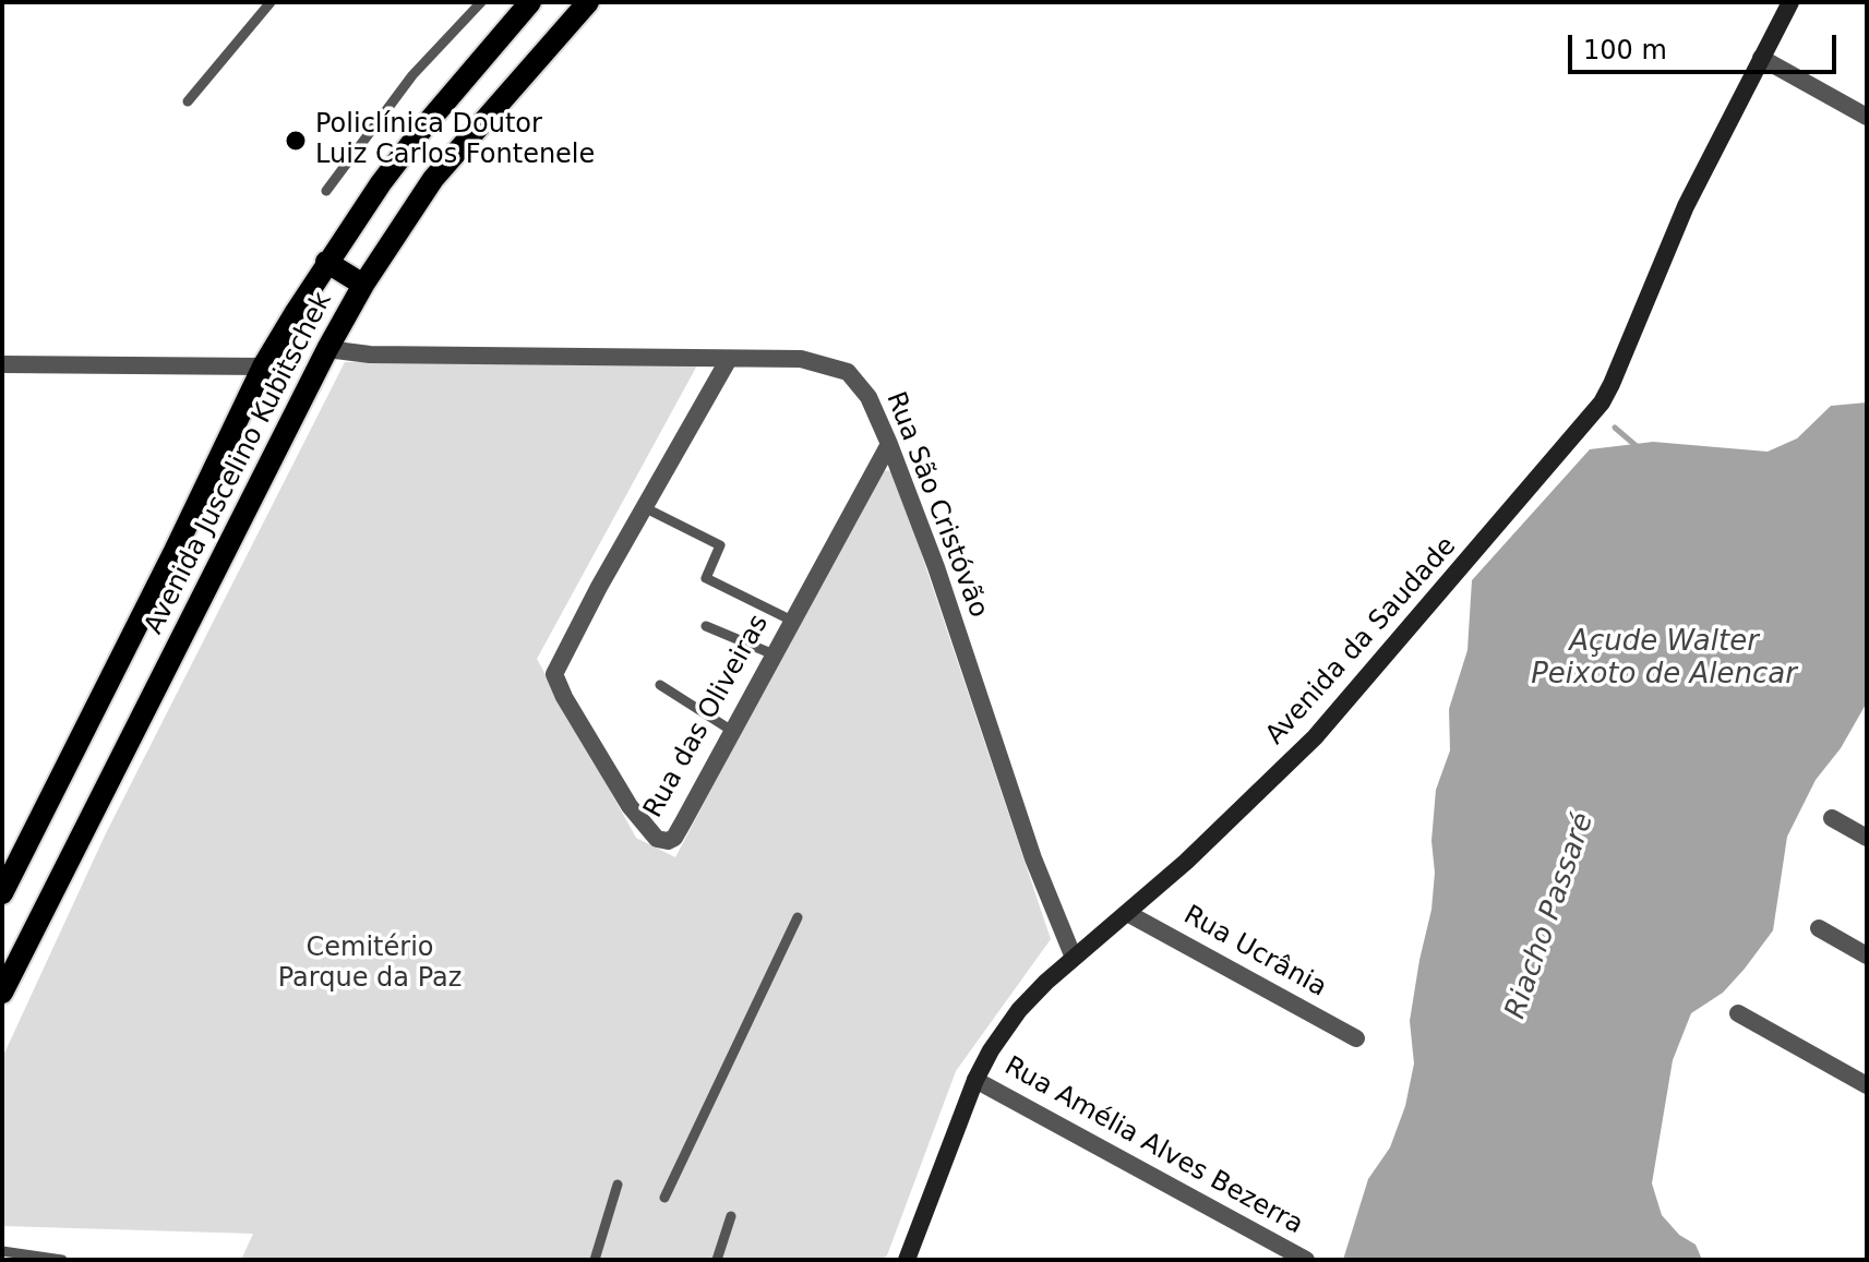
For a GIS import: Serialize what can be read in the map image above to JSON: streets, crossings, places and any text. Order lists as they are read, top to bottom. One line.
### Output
{"streets":{"main road":["Avenida Juscelino Kubitschek"],"street":["Rua São Cristóvão","Avenida da Saudade","Rua das Oliveiras","Rua Ucrânia","Rua Amélia Alves Bezerra"]},"crossings":[["Avenida Juscelino Kubitschek","Rua São Cristóvão"],["Rua São Cristóvão","Avenida da Saudade"],["Rua São Cristóvão","Rua das Oliveiras"],["Avenida da Saudade","Rua Ucrânia"],["Avenida da Saudade","Rua Amélia Alves Bezerra"]],"water":["Açude Walter Peixoto de Alencar","Riacho Passaré"],"parks":["Cemitério Parque da Paz"],"places":["Policlínica Doutor Luiz Carlos Fontenele"],"scale_bar":"100 m"}
